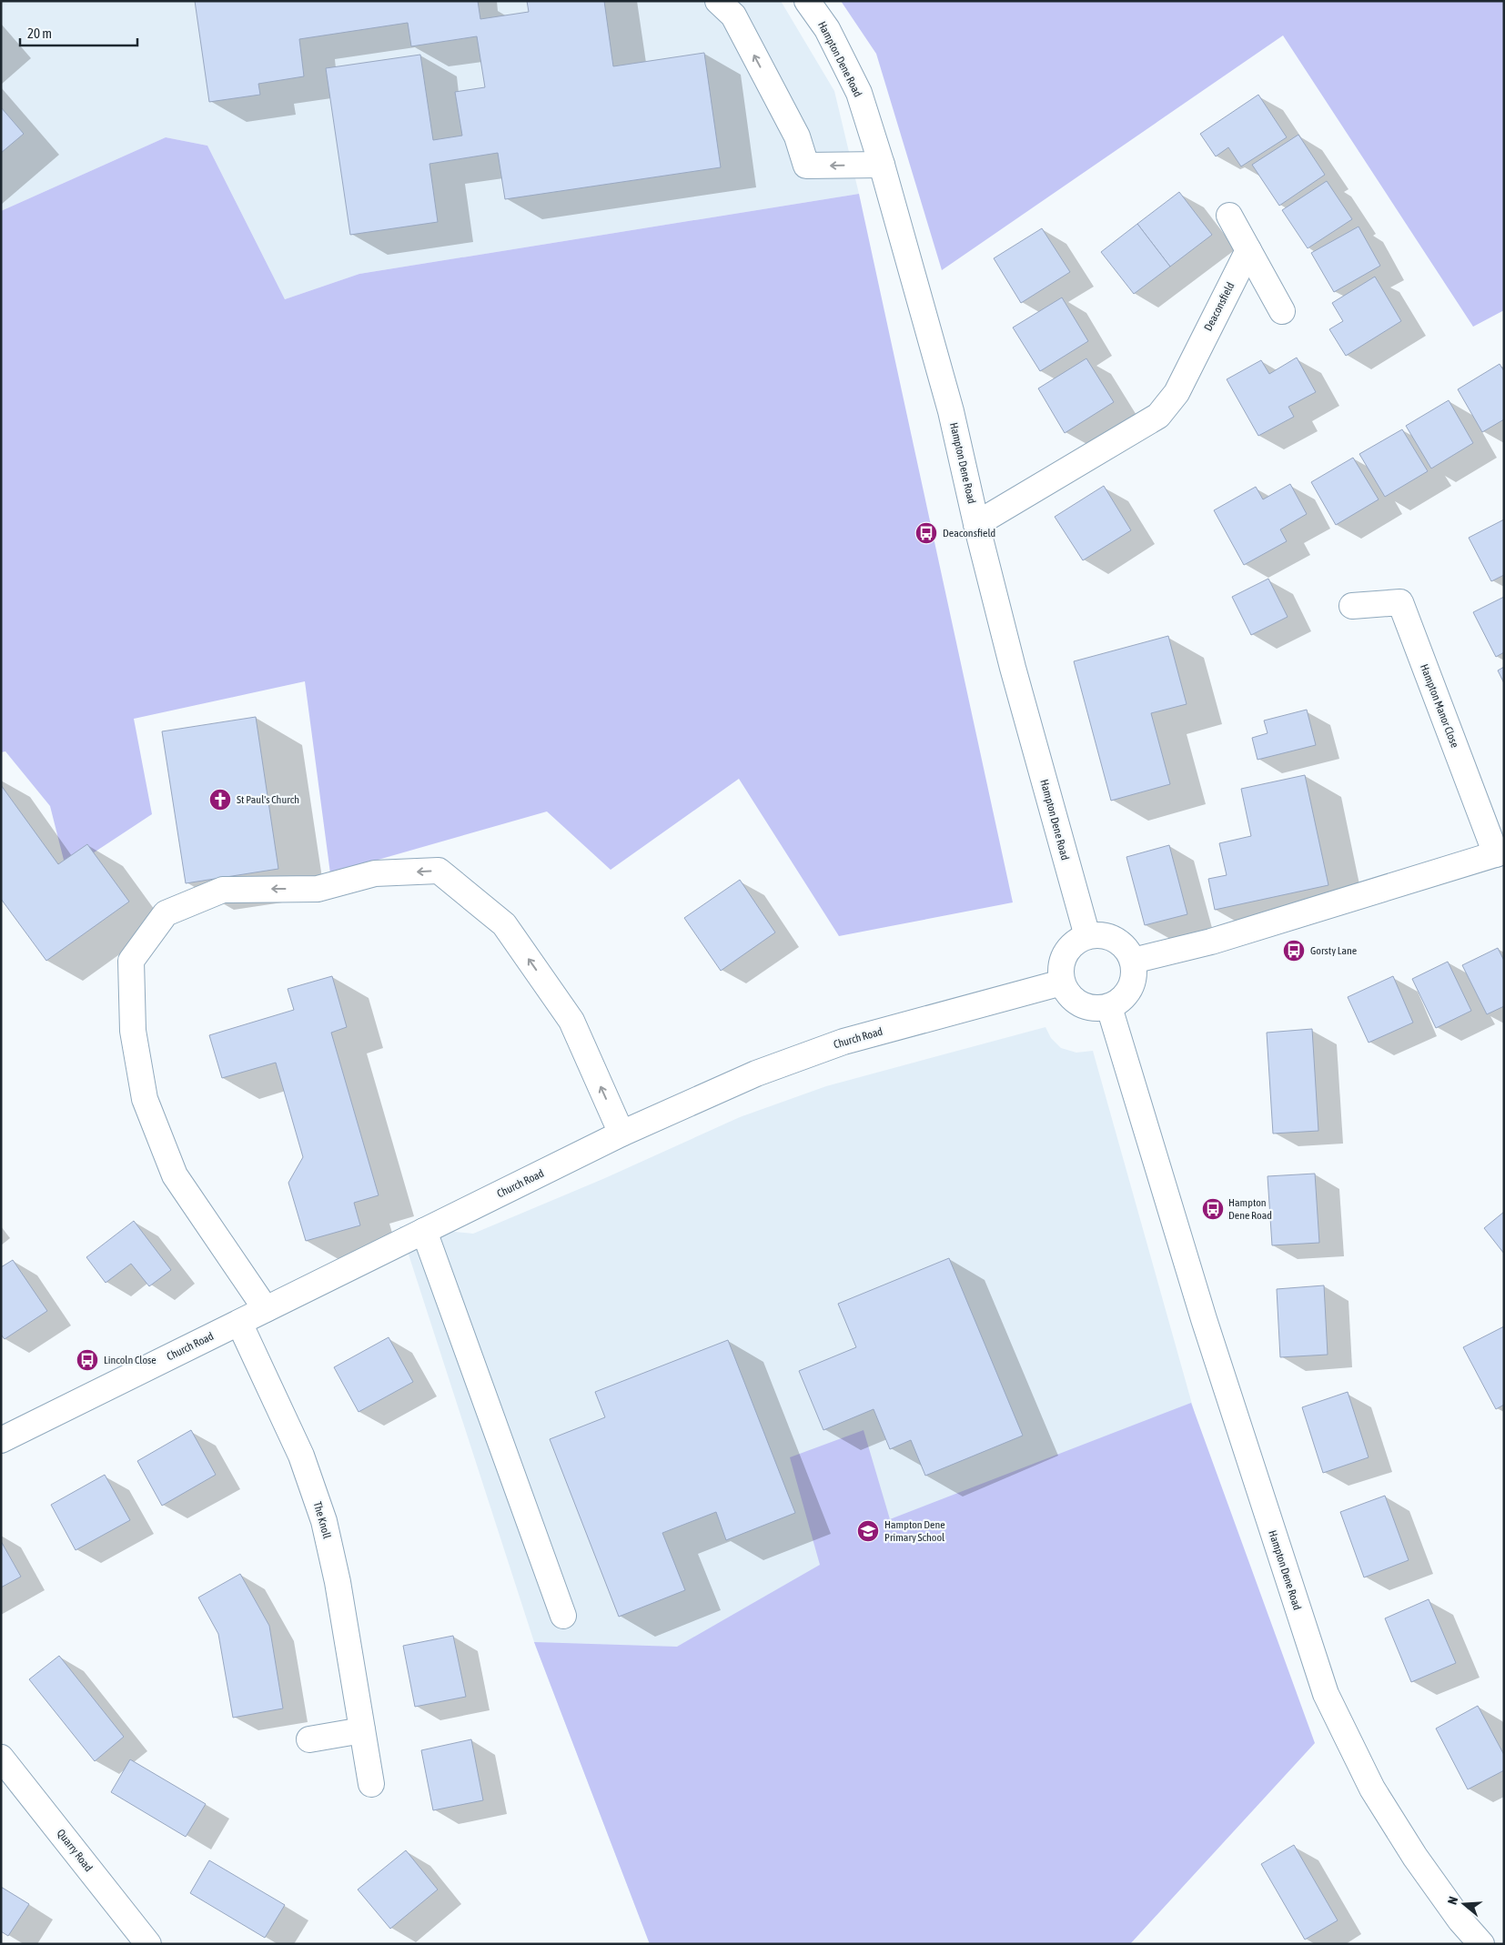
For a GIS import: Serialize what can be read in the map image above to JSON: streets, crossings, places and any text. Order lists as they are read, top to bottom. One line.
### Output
{"streets":{"street":["Hampton Dene Road","Deaconsfield","Hampton Manor Close","Church Road","The Knoll","Quarry Road"]},"crossings":[["Hampton Dene Road","Deaconsfield"],["Hampton Dene Road","Church Road"],["Church Road","The Knoll"]],"places":{"bus stop":["Deaconsfield","Gorsty Lane","Hampton Dene Road","Lincoln Close"],"church":["St Paul's Church"],"school or university":["Hampton Dene Primary School"]},"scale_bar":"20 m","north":"left"}
